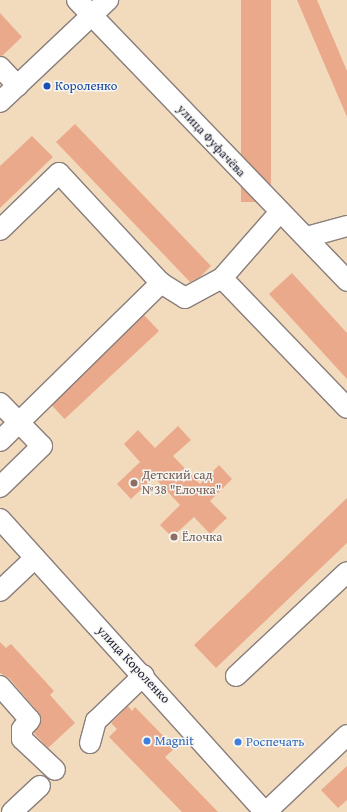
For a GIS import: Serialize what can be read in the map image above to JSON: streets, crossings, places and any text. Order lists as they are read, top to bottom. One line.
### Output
{"streets":{"street":["улица Фуфачёва","улица Короленко"]},"places":["Короленко","Детский сад №38 \"Елочка\"","Ёлочка","Magnit","Роспечать"]}
